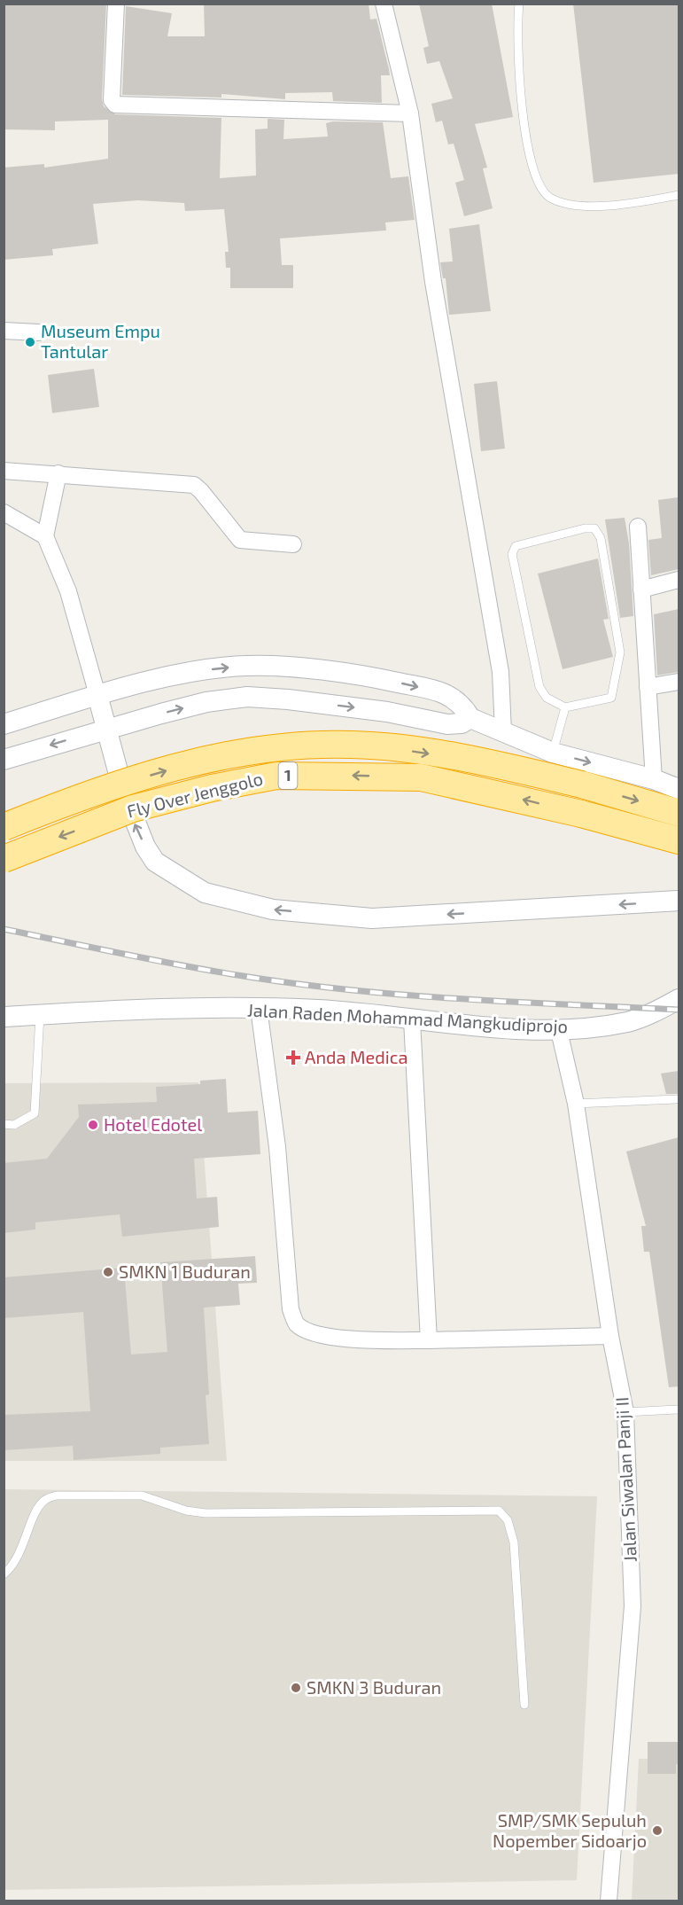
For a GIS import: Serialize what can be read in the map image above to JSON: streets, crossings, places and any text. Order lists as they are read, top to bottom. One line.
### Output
{"streets":{"highway":["1","Fly Over Jenggolo"],"street":["Jalan Raden Mohammad Mangkudiprojo","Jalan Siwalan Panji II"]},"crossings":[["Jalan Raden Mohammad Mangkudiprojo","Jalan Siwalan Panji II"]],"places":{"other":["Museum Empu Tantular","Hotel Edotel","SMKN 1 Buduran","SMKN 3 Buduran","SMP/SMK Sepuluh Nopember Sidoarjo"],"health":["Anda Medica"]}}
